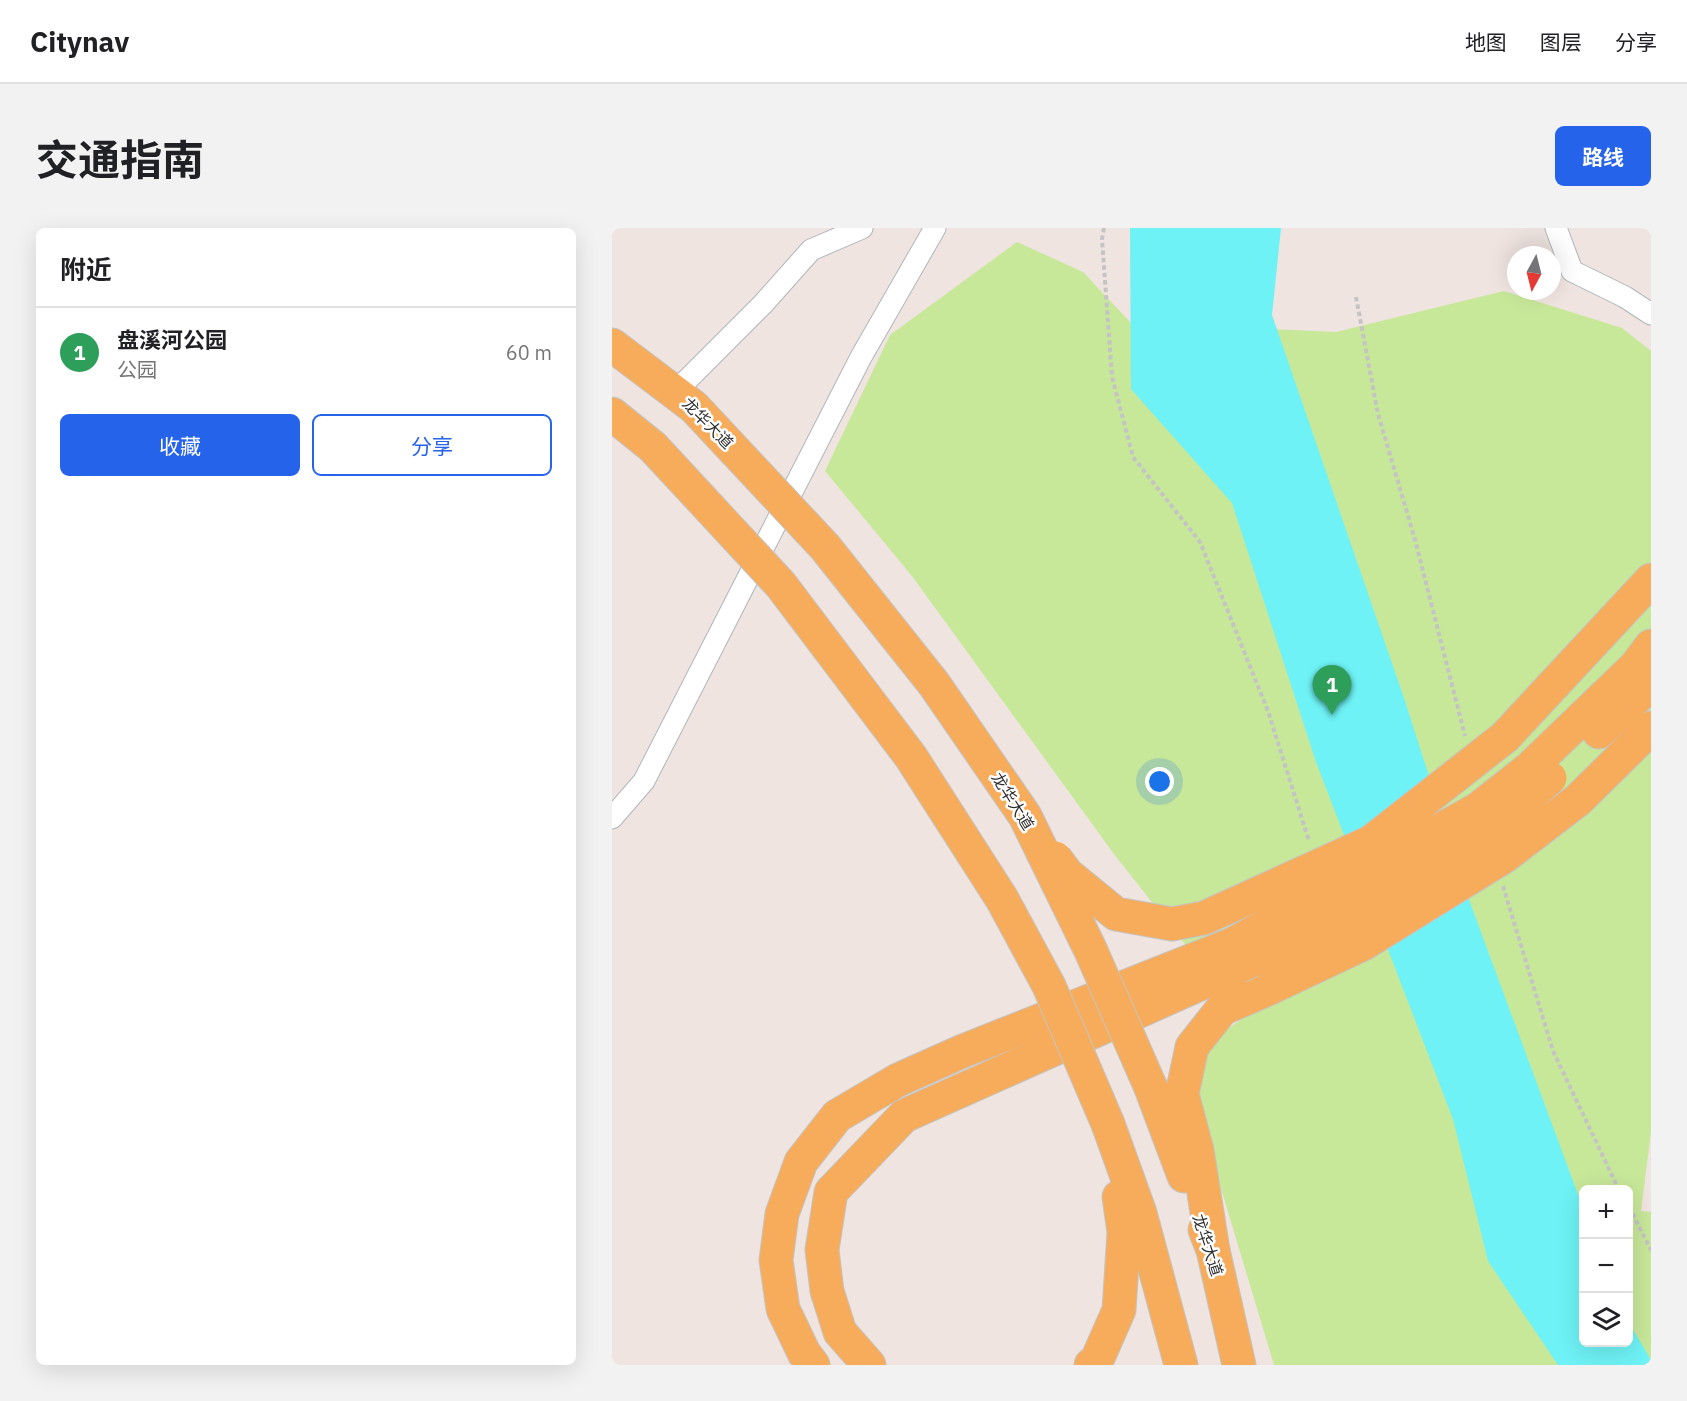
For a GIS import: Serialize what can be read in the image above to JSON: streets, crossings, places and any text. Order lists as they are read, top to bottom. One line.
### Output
{"streets":{"main road":["龙华大道"]},"north":"bottom","page":{"header":"Citynav","nav":["地图","图层","分享"],"title":"交通指南","buttons":["路线",["收藏","分享"]],"heading":"附近","list":[{"mark":"1","name":"盘溪河公园","note":"公园","value":"60 m"}],"pins":"1","map_buttons":["+","−"]}}
